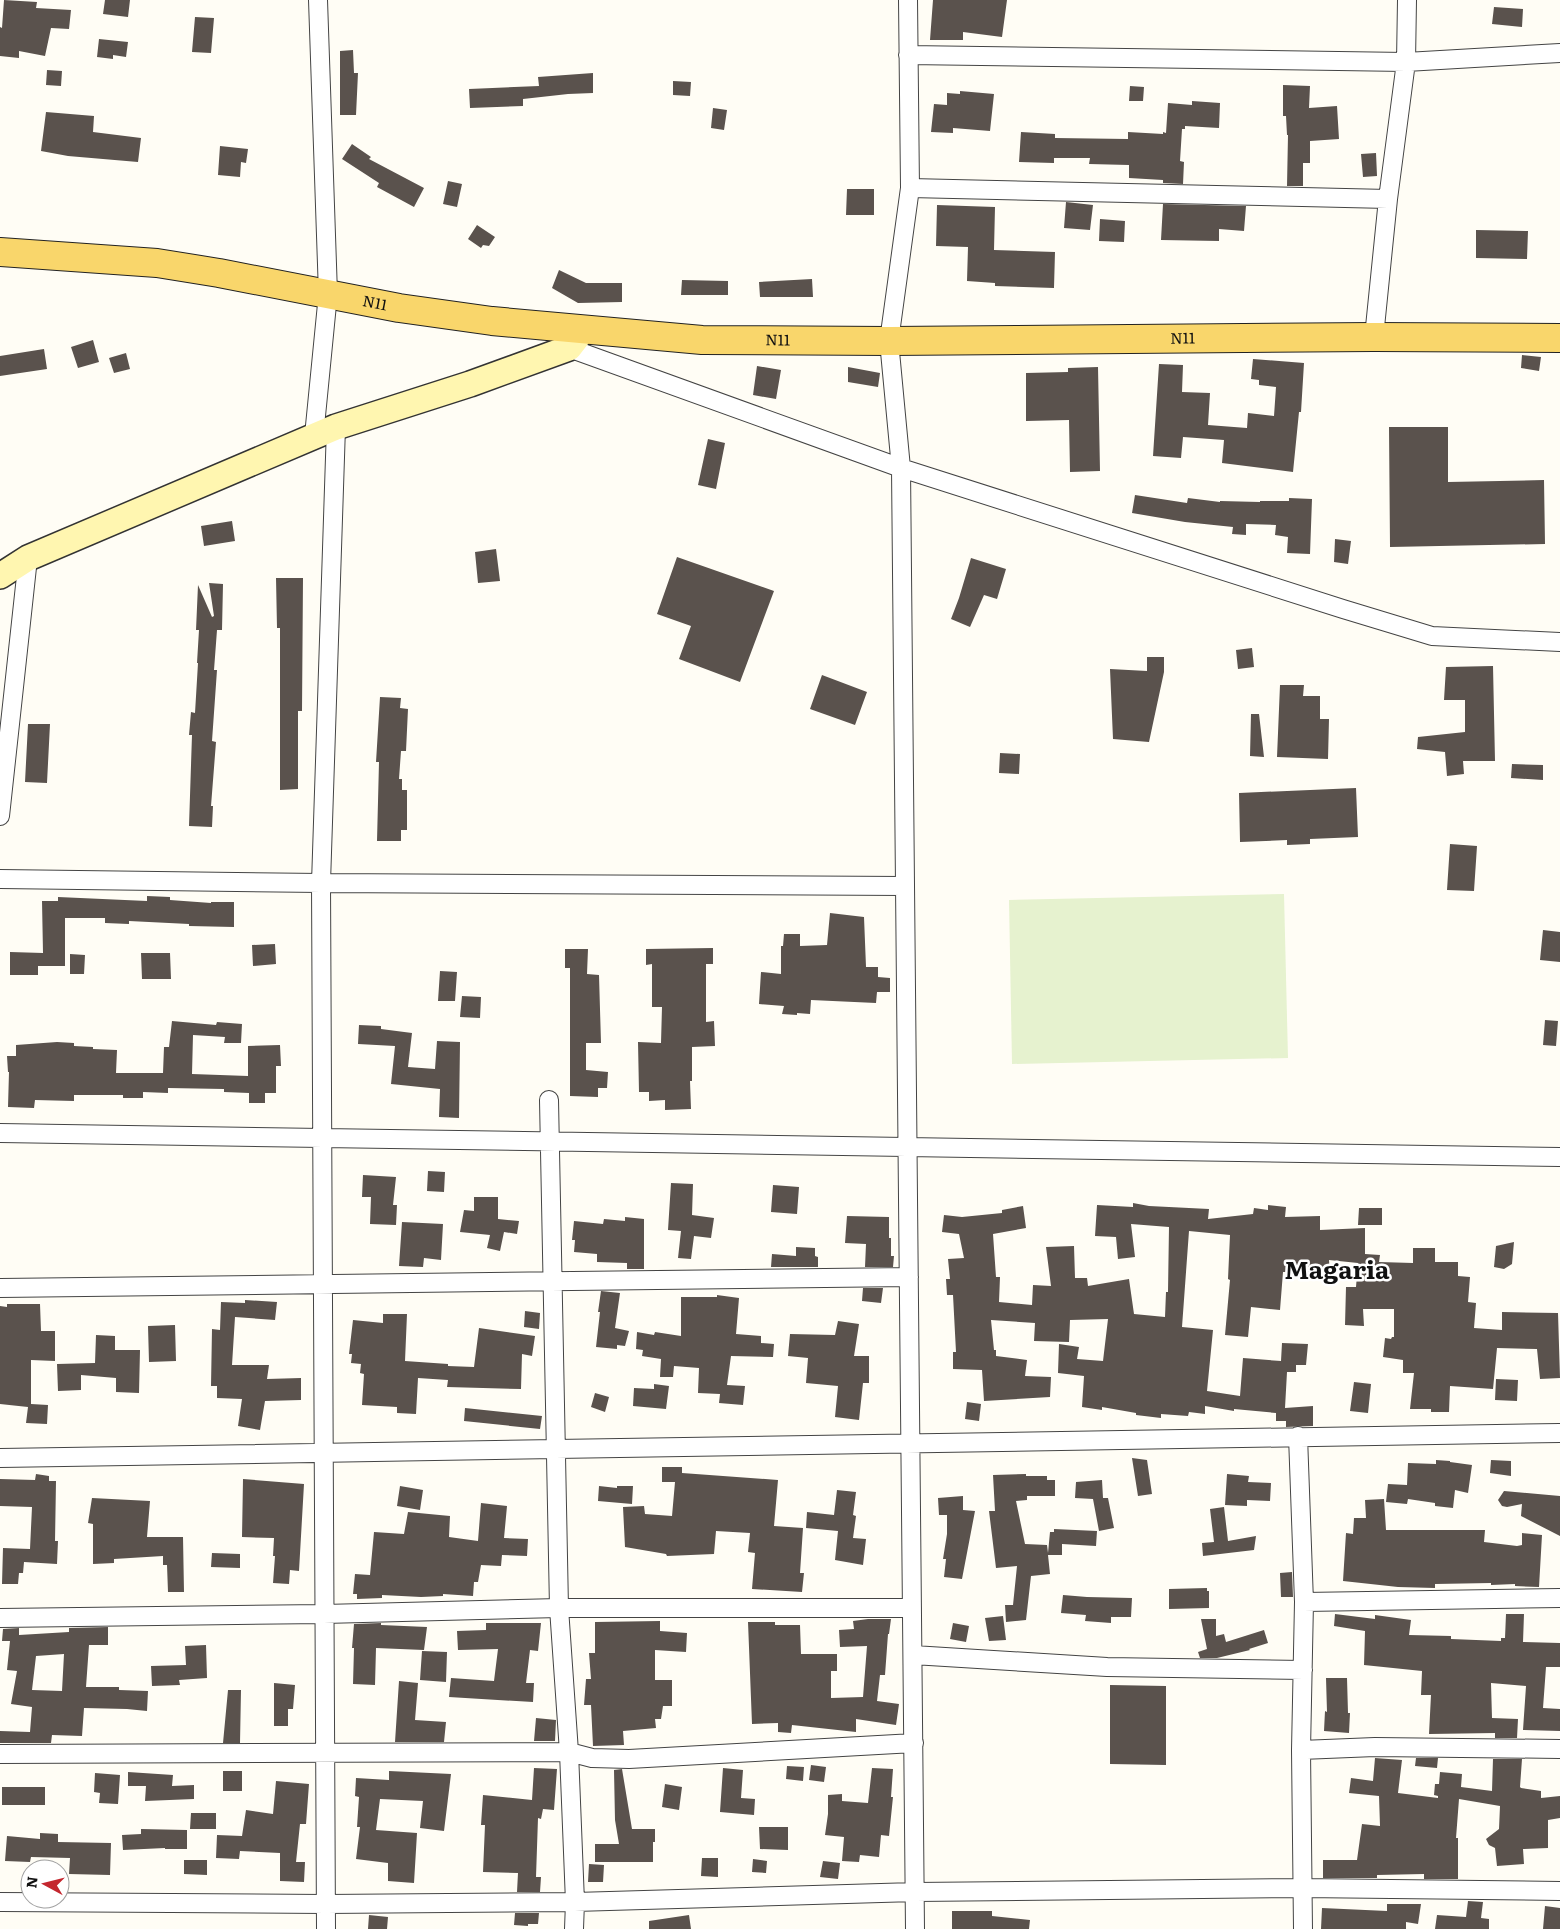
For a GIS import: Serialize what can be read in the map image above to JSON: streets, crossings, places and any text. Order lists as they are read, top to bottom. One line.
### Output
{"streets":{"main road":["N11"]},"districts":["Magaria"],"north":"left"}
